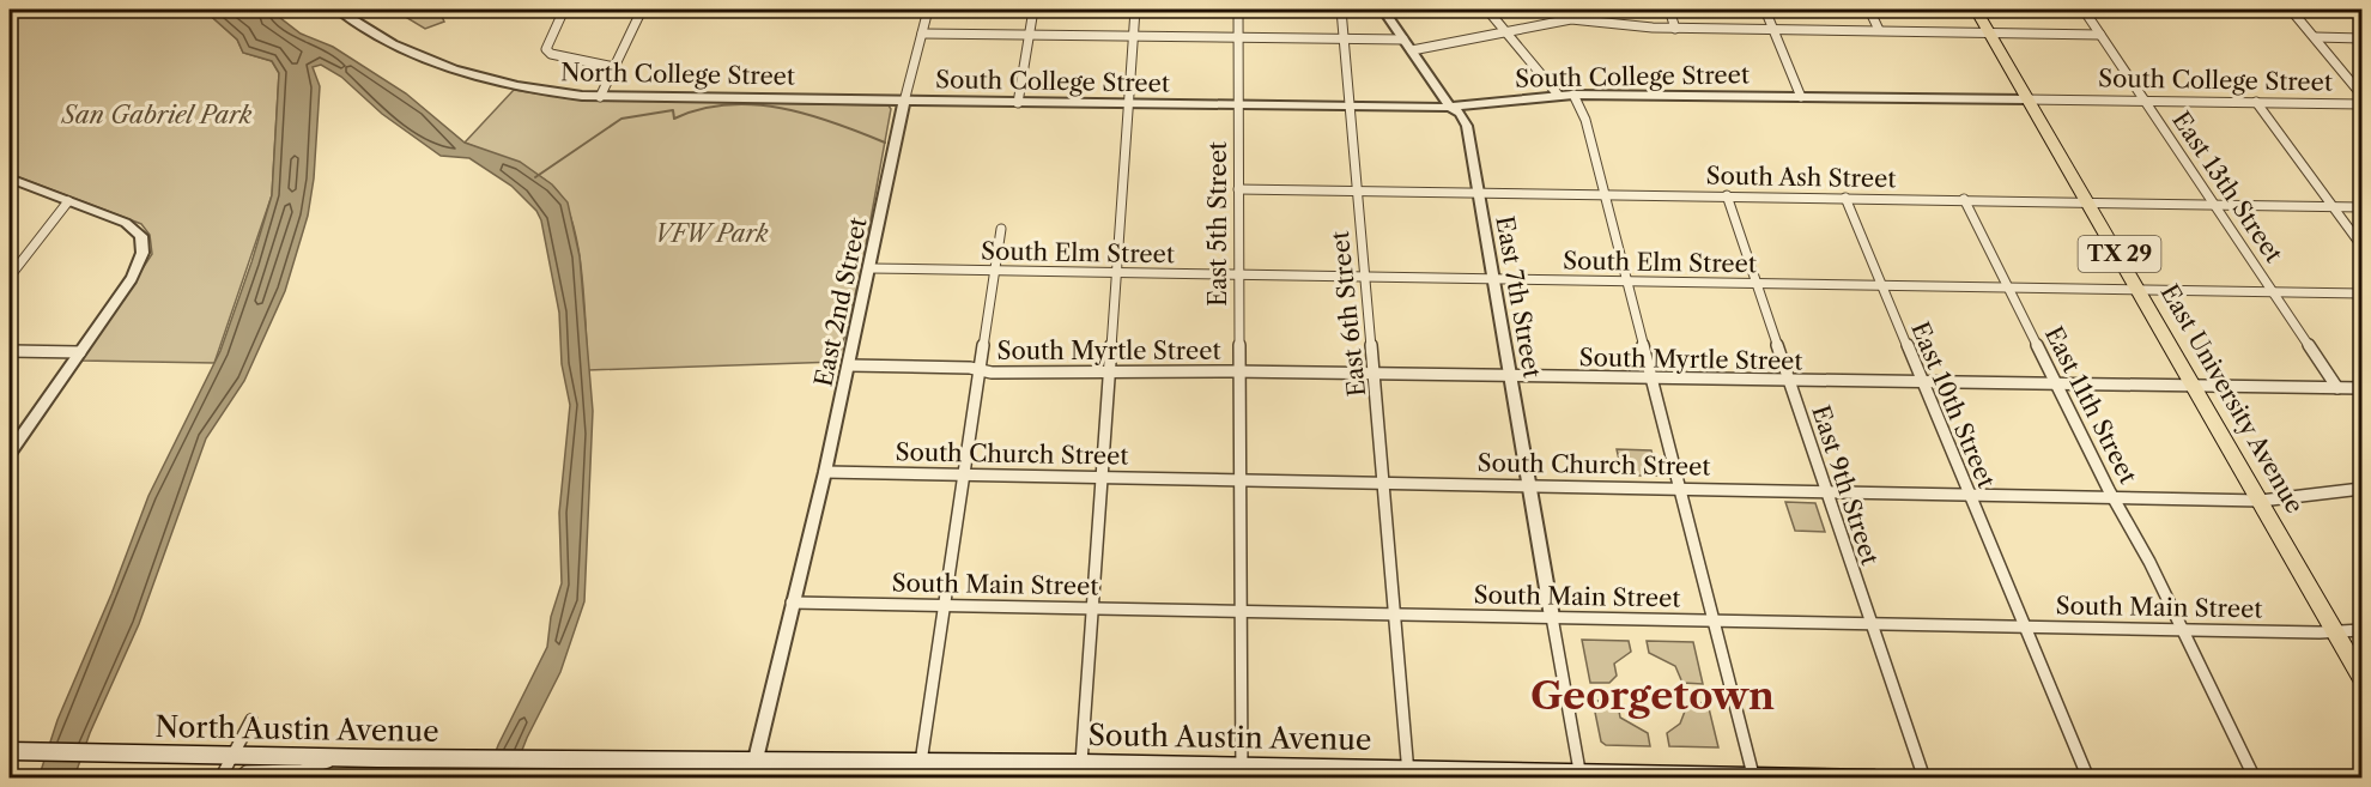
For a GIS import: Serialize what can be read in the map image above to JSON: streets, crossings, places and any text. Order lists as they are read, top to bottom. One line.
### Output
{"streets":{"main road":["TX 29","East University Avenue","North Austin Avenue","South Austin Avenue"],"street":["North College Street","South College Street","South Ash Street","East 13th Street","East 5th Street","South Elm Street","East 7th Street","East 2nd Street","East 6th Street","South Myrtle Street","East 10th Street","East 11th Street","South Church Street","East 9th Street","South Main Street"]},"crossings":[["North College Street","South College Street"],["North College Street","East 2nd Street"],["South College Street","East 13th Street"],["South College Street","East 5th Street"],["South College Street","East 7th Street"],["South College Street","East 2nd Street"],["South College Street","East 6th Street"],["South College Street","East University Avenue"],["South Ash Street","East 13th Street"],["South Ash Street","East 5th Street"],["South Ash Street","East 7th Street"],["South Ash Street","East 6th Street"],["South Ash Street","East University Avenue"],["South Ash Street","East 10th Street"],["South Ash Street","East 11th Street"],["South Ash Street","East 9th Street"],["East 13th Street","South Elm Street"],["East 13th Street","South Myrtle Street"],["East 5th Street","South Elm Street"],["East 5th Street","South Myrtle Street"],["East 5th Street","South Church Street"],["East 5th Street","South Main Street"],["East 5th Street","South Austin Avenue"],["South Elm Street","East 7th Street"],["South Elm Street","East 2nd Street"],["South Elm Street","East 6th Street"],["South Elm Street","East University Avenue"],["South Elm Street","East 10th Street"],["South Elm Street","East 11th Street"],["South Elm Street","East 9th Street"],["TX 29","East University Avenue"],["TX 29","South Main Street"],["East 7th Street","South Myrtle Street"],["East 7th Street","South Church Street"],["East 7th Street","South Main Street"],["East 2nd Street","South Myrtle Street"],["East 2nd Street","South Church Street"],["East 2nd Street","South Main Street"],["East 2nd Street","South Austin Avenue"],["East 6th Street","South Myrtle Street"],["East 6th Street","South Church Street"],["East 6th Street","South Main Street"],["East 6th Street","South Austin Avenue"],["South Myrtle Street","East University Avenue"],["South Myrtle Street","East 10th Street"],["South Myrtle Street","East 11th Street"],["South Myrtle Street","East 9th Street"],["East University Avenue","South Church Street"],["East University Avenue","South Main Street"],["East 10th Street","South Church Street"],["East 10th Street","South Main Street"],["East 11th Street","South Church Street"],["East 11th Street","South Main Street"],["South Church Street","East 9th Street"],["East 9th Street","South Main Street"],["North Austin Avenue","South Austin Avenue"]],"districts":["Georgetown"],"parks":["San Gabriel Park","VFW Park"]}
